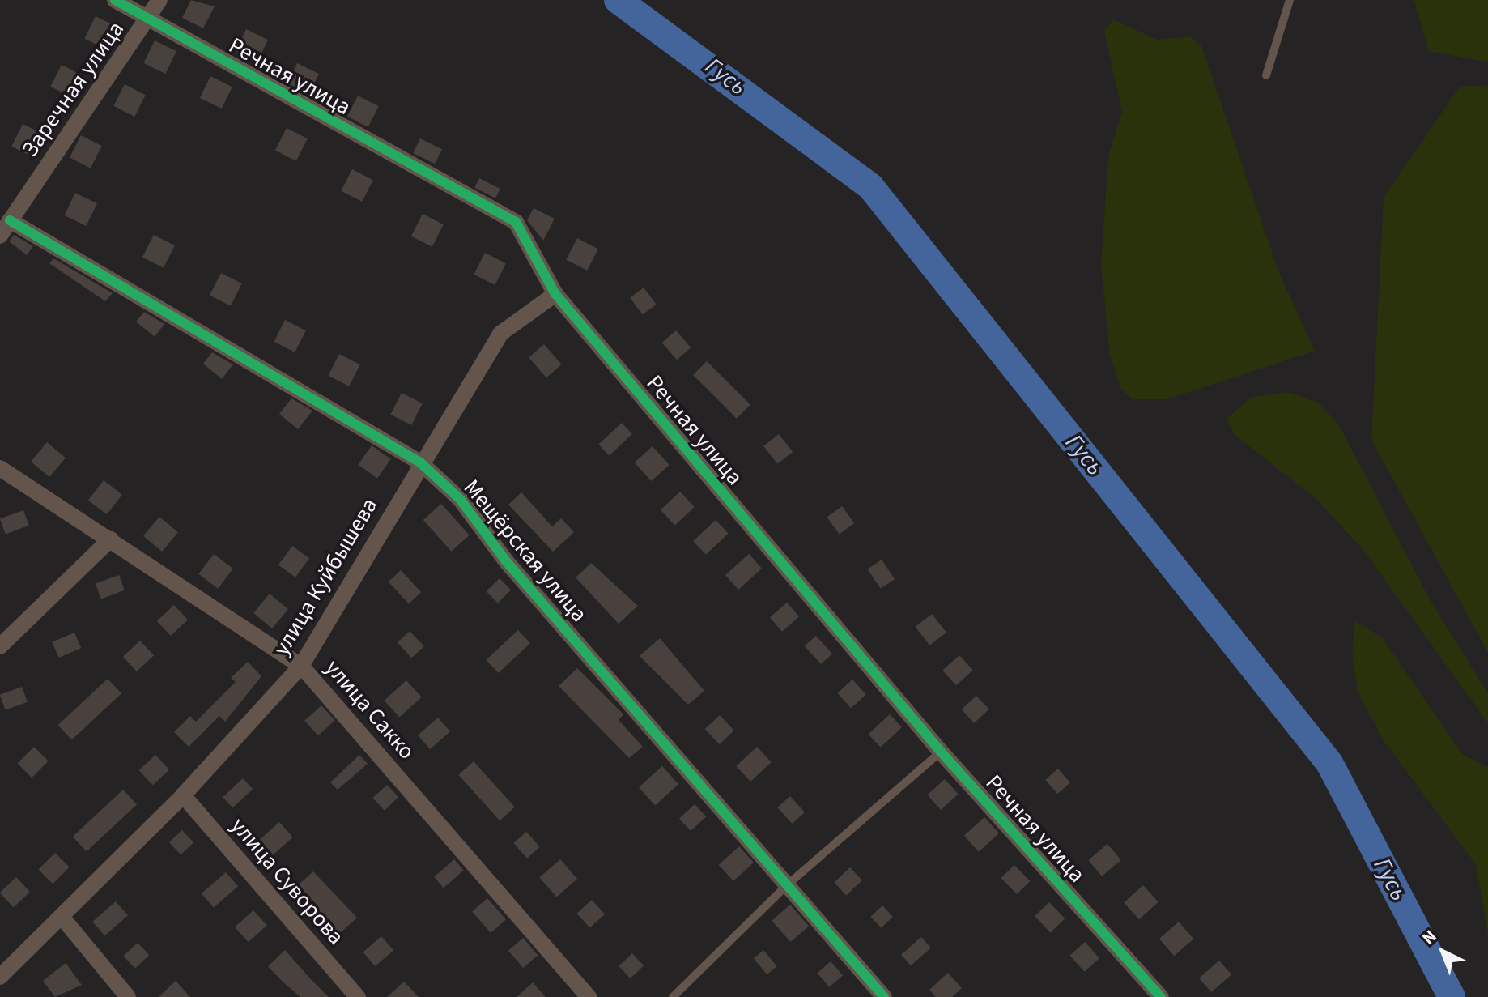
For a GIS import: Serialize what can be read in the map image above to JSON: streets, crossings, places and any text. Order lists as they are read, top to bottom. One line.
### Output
{"streets":{"street":["Речная улица","Заречная улица","Мещёрская улица","улица Куйбышева","улица Сакко","улица Суворова"]},"crossings":[["Речная улица","Заречная улица"],["Речная улица","улица Куйбышева"],["Заречная улица","Мещёрская улица"],["Мещёрская улица","улица Куйбышева"],["улица Куйбышева","улица Сакко"],["улица Куйбышева","улица Суворова"]],"water":["Гусь"],"north":"top left"}
